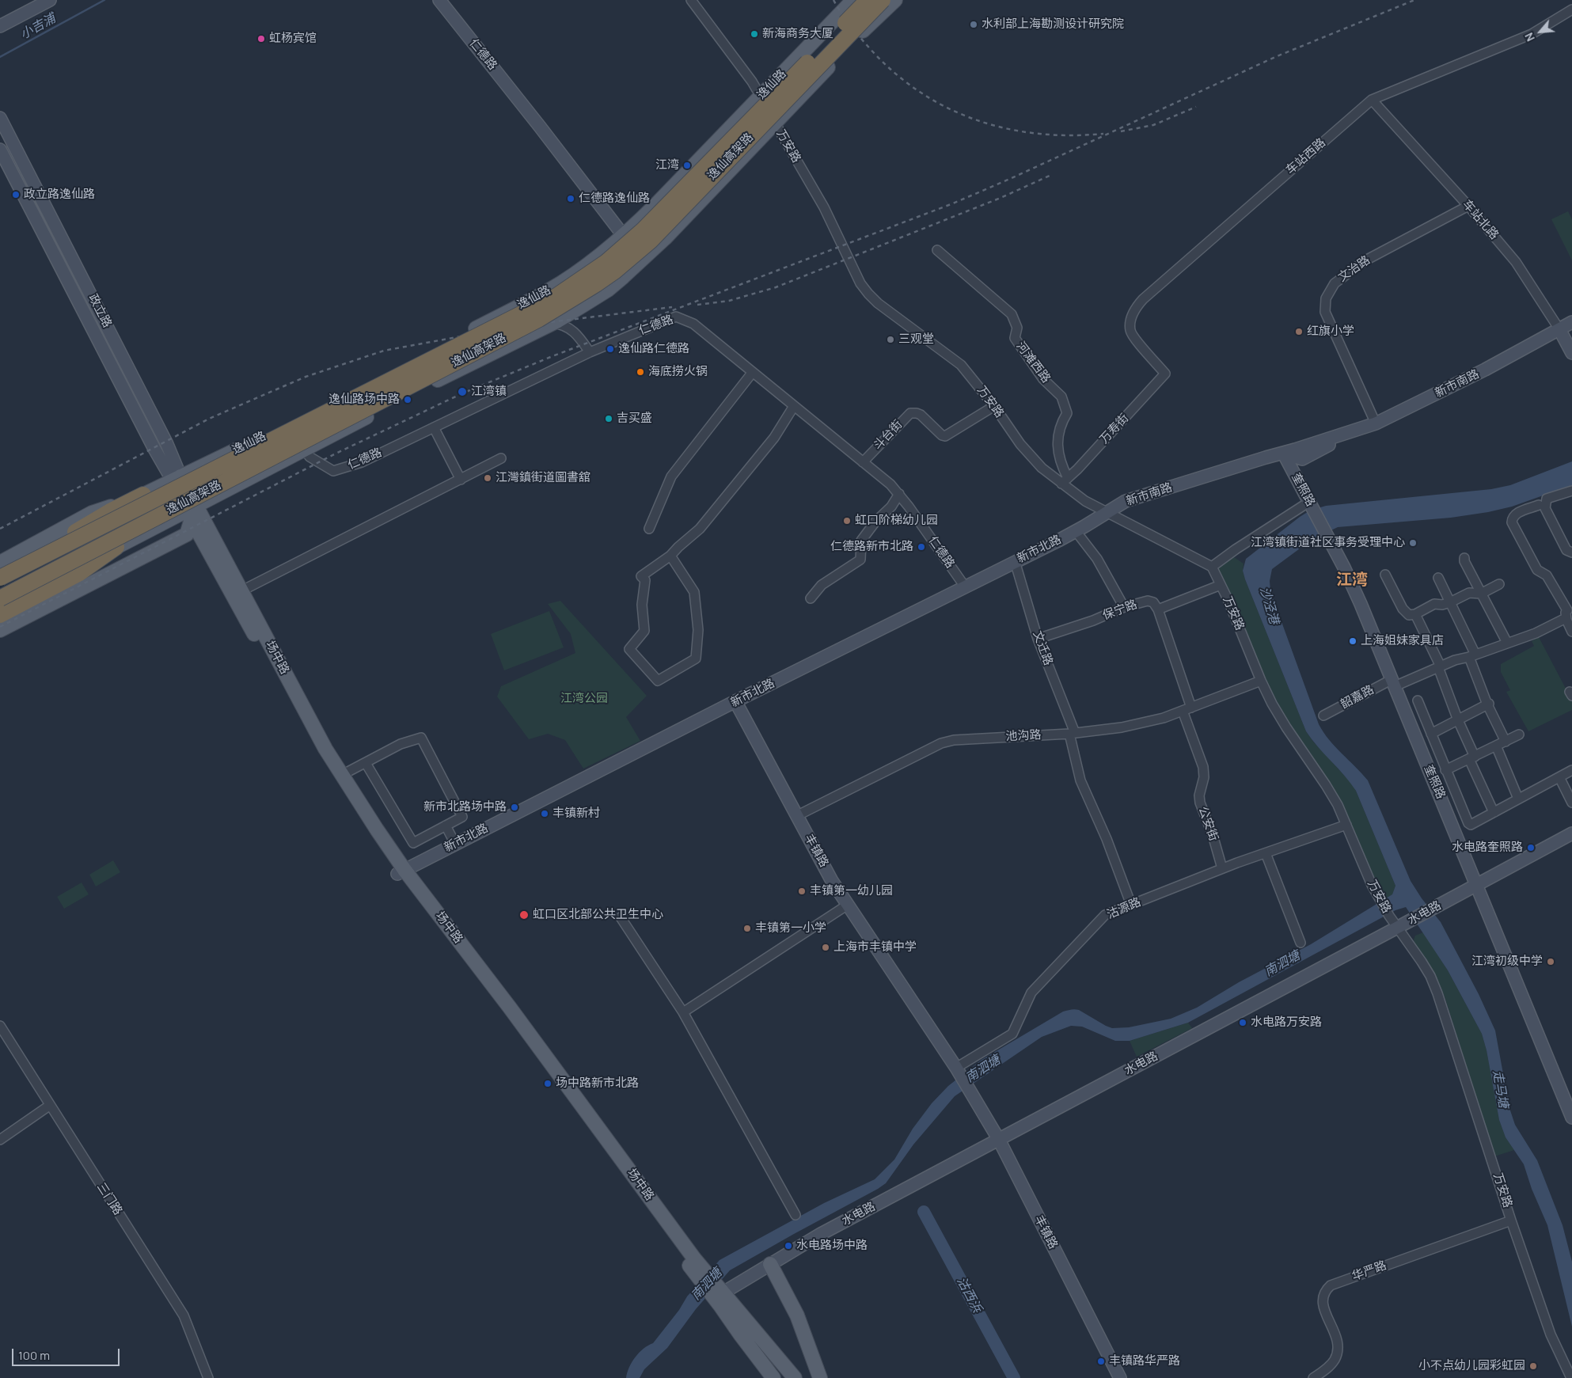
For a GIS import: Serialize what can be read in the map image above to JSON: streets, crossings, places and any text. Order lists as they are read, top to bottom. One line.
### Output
{"streets":{"highway":["逸仙高架路"],"main road":["逸仙路","政立路","场中路"],"street":["仁德路","万安路","车站西路","车站北路","文治路","河滩西路","新市南路","万寿街","斗台街","奎照路","新市北路","保宁路","文迁路","韶嘉路","池沟路","公安街","丰镇路","沽源路","水电路","三门路","华严路"]},"crossings":[["仁德路","逸仙路"],["仁德路","斗台街"],["仁德路","新市北路"],["逸仙路","万安路"],["逸仙路","逸仙高架路"],["逸仙路","政立路"],["万安路","河滩西路"],["万安路","新市南路"],["万安路","万寿街"],["万安路","斗台街"],["万安路","新市北路"],["万安路","池沟路"],["万安路","沽源路"],["万安路","水电路"],["万安路","华严路"],["车站西路","车站北路"],["车站西路","万寿街"],["车站北路","文治路"],["车站北路","新市南路"],["文治路","新市南路"],["政立路","场中路"],["河滩西路","万寿街"],["新市南路","奎照路"],["新市南路","新市北路"],["奎照路","韶嘉路"],["奎照路","水电路"],["新市北路","文迁路"],["新市北路","场中路"],["新市北路","丰镇路"],["保宁路","文迁路"],["保宁路","公安街"],["文迁路","池沟路"],["文迁路","沽源路"],["场中路","水电路"],["池沟路","公安街"],["池沟路","丰镇路"],["公安街","沽源路"],["丰镇路","沽源路"],["丰镇路","水电路"]],"districts":["江湾"],"water":["小吉浦","沙泾港","南泗塘","走马塘","沽西浜"],"parks":["江湾公园"],"places":["水利部上海勘测设计研究院","新海商务大厦","虹杨宾馆","江湾","政立路逸仙路","仁德路逸仙路","红旗小学","三观堂","逸仙路仁德路","海底捞火锅","江湾镇","逸仙路场中路","吉买盛","江灣鎮街道圖書舘","虹口阶梯幼儿园","江湾镇街道社区事务受理中心","仁德路新市北路","上海姐妹家具店","新市北路场中路","丰镇新村","水电路奎照路","丰镇第一幼儿园","虹口区北部公共卫生中心","丰镇第一小学","上海市丰镇中学","江湾初级中学","水电路万安路","场中路新市北路","水电路场中路","丰镇路华严路","小不点幼儿园彩虹园"],"scale_bar":"100 m","north":"bottom left"}
